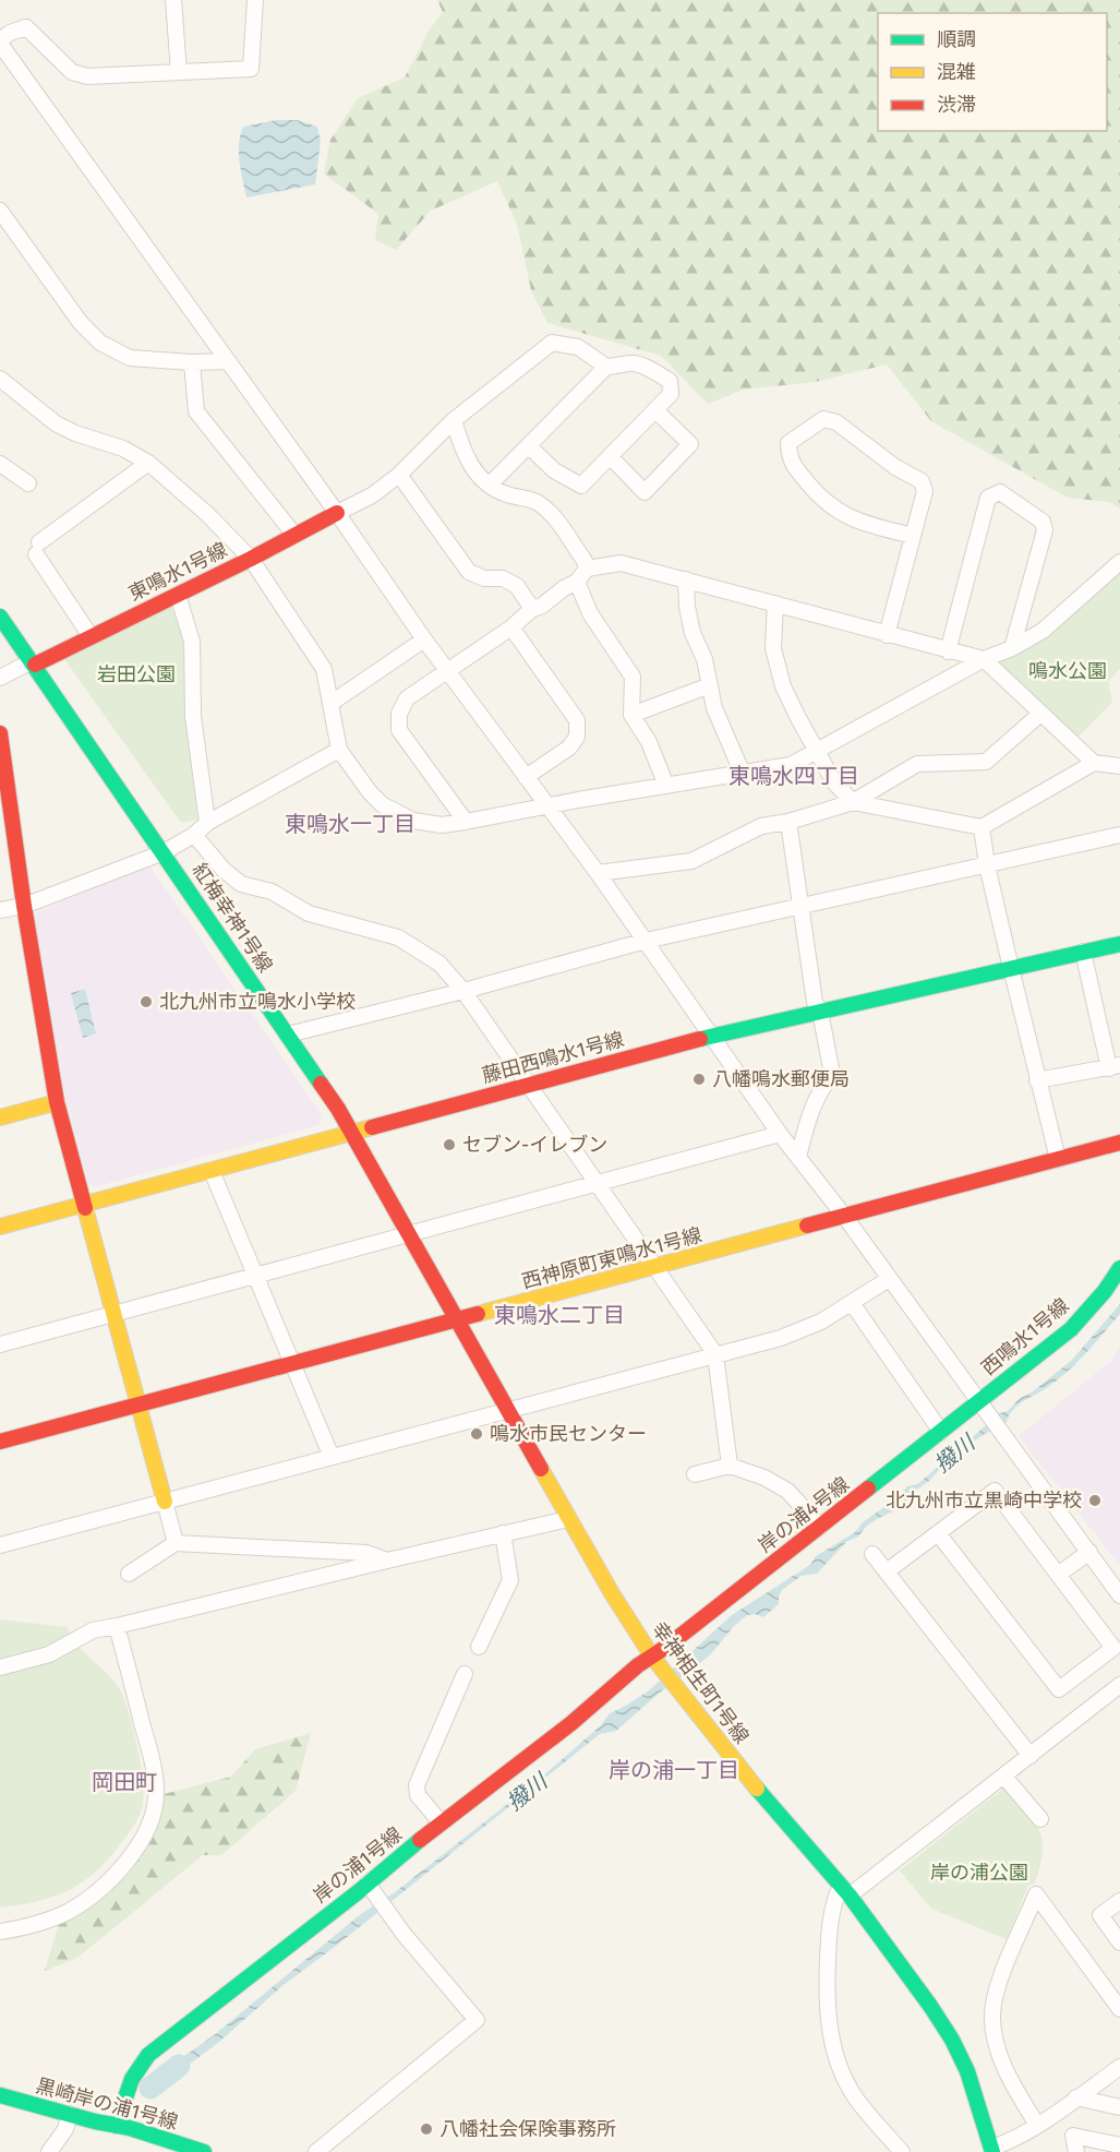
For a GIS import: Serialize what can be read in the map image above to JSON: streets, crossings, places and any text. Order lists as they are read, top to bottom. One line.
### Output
{"streets":{"street":["東鳴水1号線","紅梅幸神1号線","藤田西鳴水1号線","西神原町東鳴水1号線","西鳴水1号線","岸の浦4号線","幸神相生町1号線","岸の浦1号線","黒崎岸の浦1号線"]},"crossings":[["東鳴水1号線","紅梅幸神1号線"],["紅梅幸神1号線","藤田西鳴水1号線"],["紅梅幸神1号線","西神原町東鳴水1号線"],["紅梅幸神1号線","幸神相生町1号線"],["西神原町東鳴水1号線","幸神相生町1号線"],["西鳴水1号線","岸の浦4号線"],["岸の浦4号線","幸神相生町1号線"],["岸の浦4号線","岸の浦1号線"],["幸神相生町1号線","岸の浦1号線"],["岸の浦1号線","黒崎岸の浦1号線"]],"districts":["東鳴水四丁目","東鳴水一丁目","東鳴水二丁目","岸の浦一丁目","岡田町"],"water":["撥川"],"parks":["鳴水公園","岩田公園","岸の浦公園"],"places":["北九州市立鳴水小学校","八幡鳴水郵便局","セブン-イレブン","鳴水市民センター","北九州市立黒崎中学校","八幡社会保険事務所"],"legend":["順調","混雑","渋滞"]}
